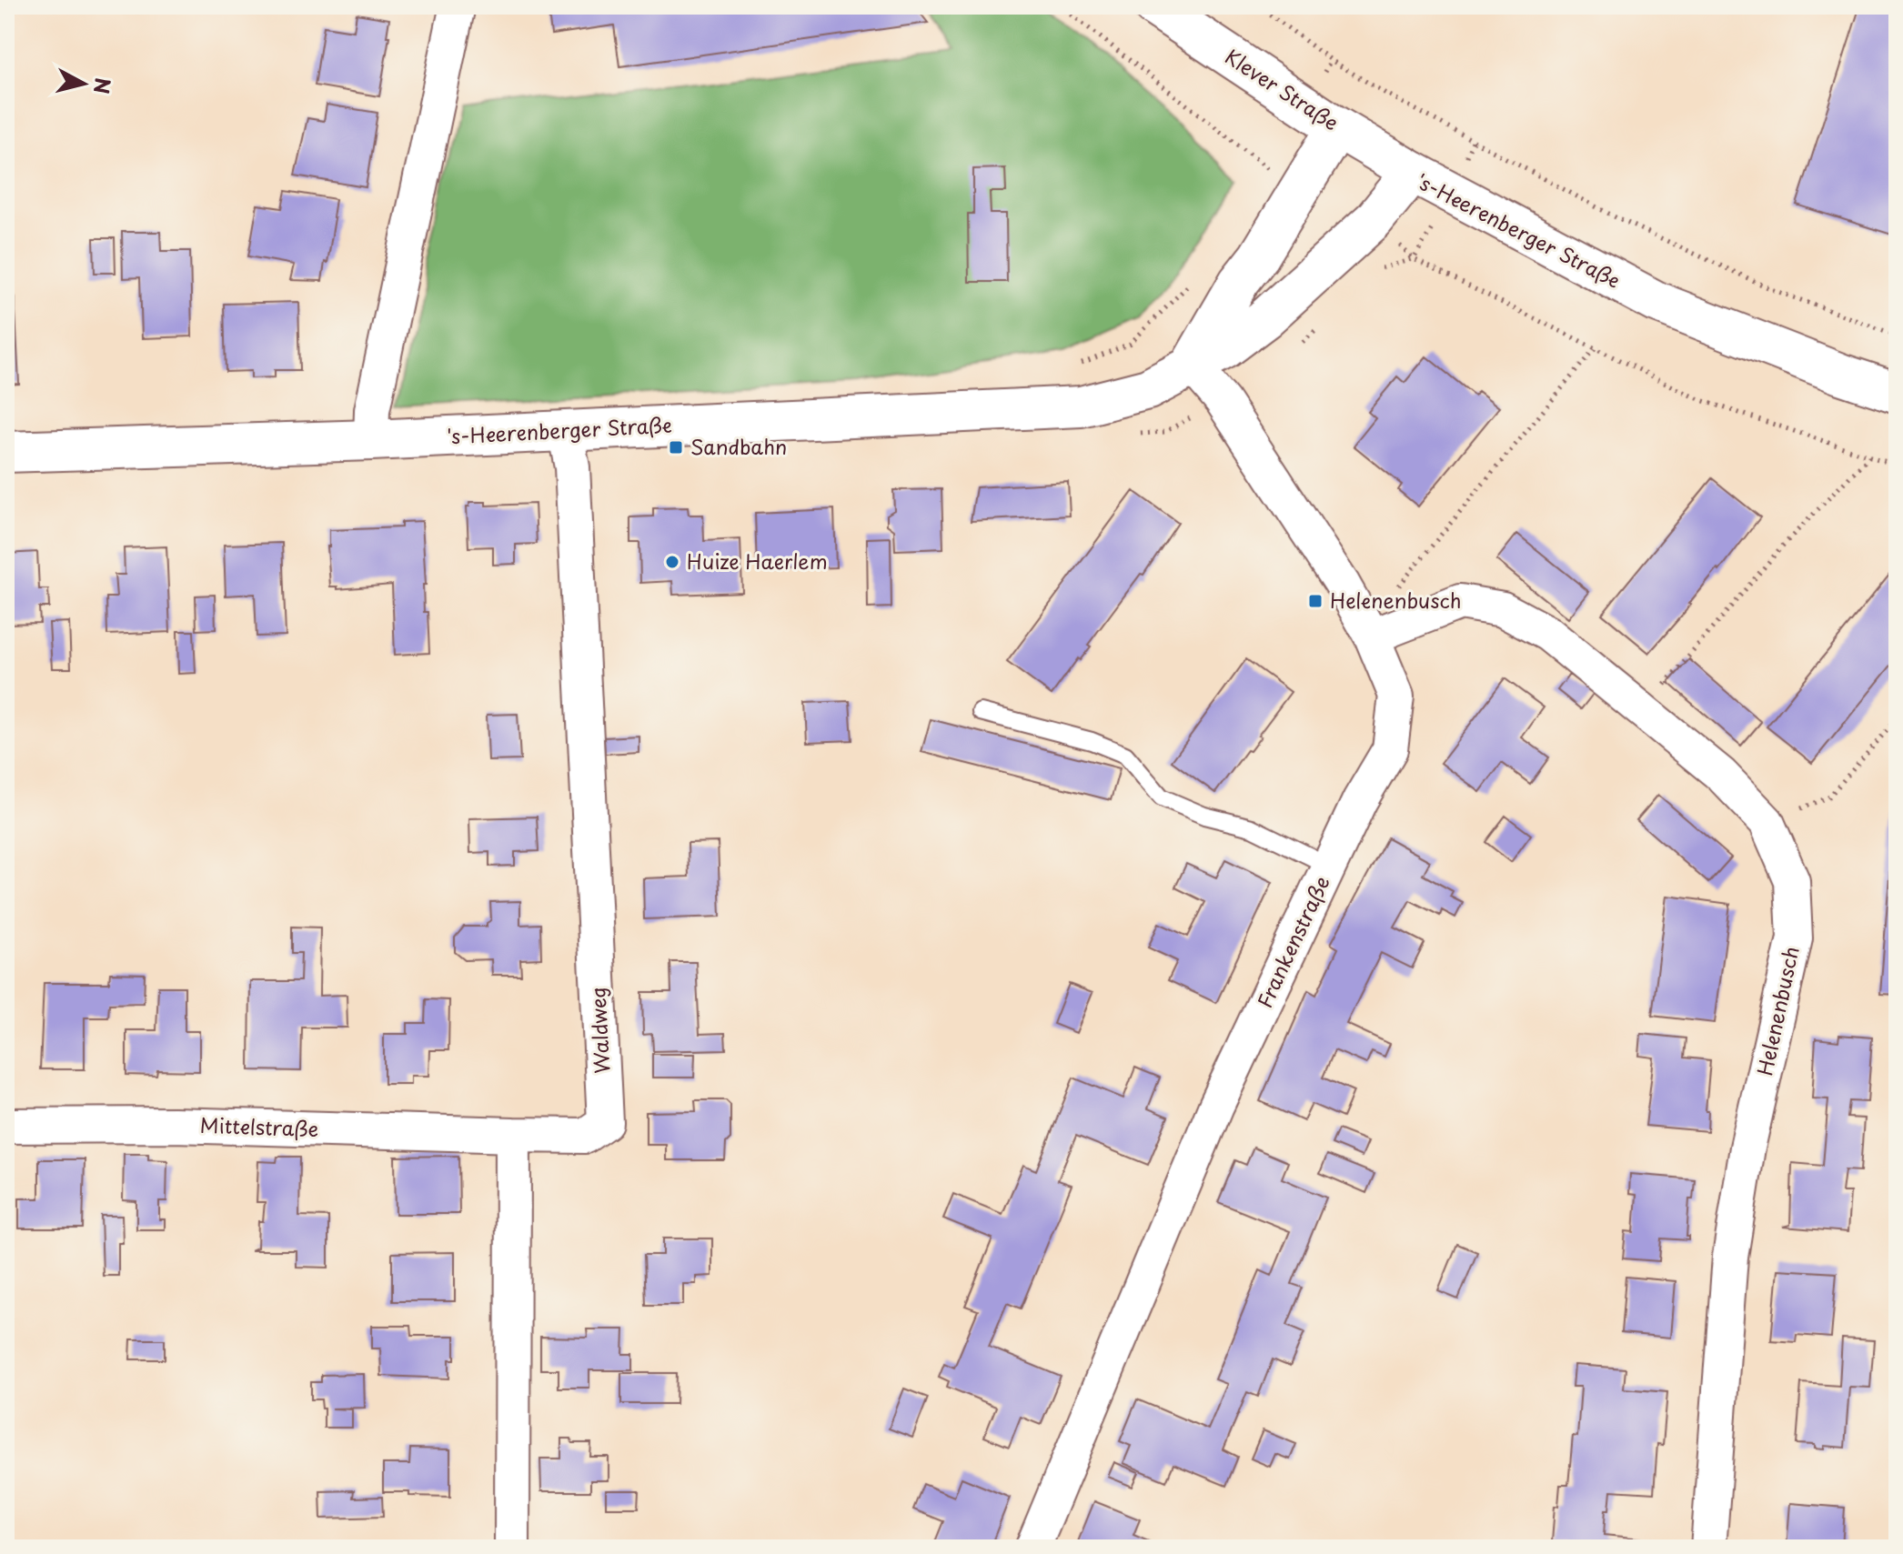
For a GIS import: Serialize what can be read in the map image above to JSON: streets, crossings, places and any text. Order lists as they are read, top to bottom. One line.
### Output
{"streets":{"street":["Klever Straße","'s-Heerenberger Straße","Frankenstraße","Helenenbusch","Waldweg","Mittelstraße"]},"crossings":[["Klever Straße","'s-Heerenberger Straße"],["'s-Heerenberger Straße","Frankenstraße"],["'s-Heerenberger Straße","Waldweg"],["Frankenstraße","Helenenbusch"],["Waldweg","Mittelstraße"]],"places":{"transit":["Sandbahn","Helenenbusch"],"other":["Huize Haerlem"]},"north":"right"}
